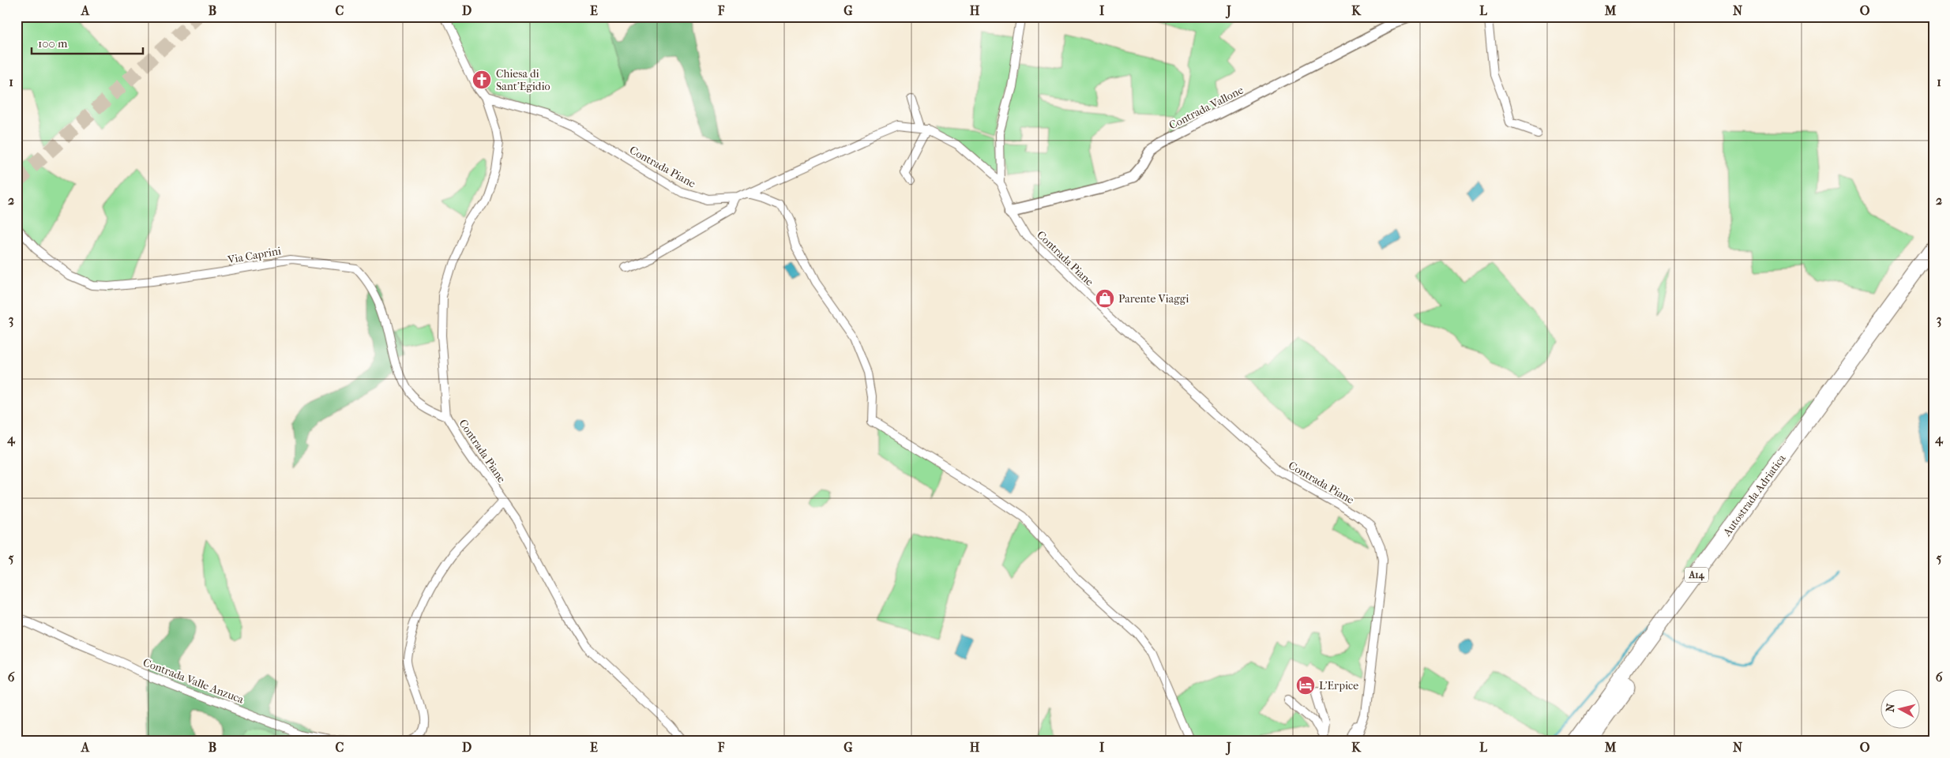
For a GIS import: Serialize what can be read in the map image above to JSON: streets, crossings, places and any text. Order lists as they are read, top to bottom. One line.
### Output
{"streets":{"highway":["Autostrada Adriatica","A14"],"street":["Contrada Vallone","Contrada Piane","Via Caprini","Contrada Valle Anzuca"]},"crossings":[["Contrada Vallone","Contrada Piane"],["Contrada Piane","Via Caprini"]],"places":{"church":["Chiesa di Sant'Egidio"],"shop":["Parente Viaggi"],"hotel":["L'Erpice"]},"scale_bar":"100 m","north":"left","grid":{"columns":["A","B","C","D","E","F","G","H","I","J","K","L","M","N","O"],"rows":["1","2","3","4","5","6"]}}
